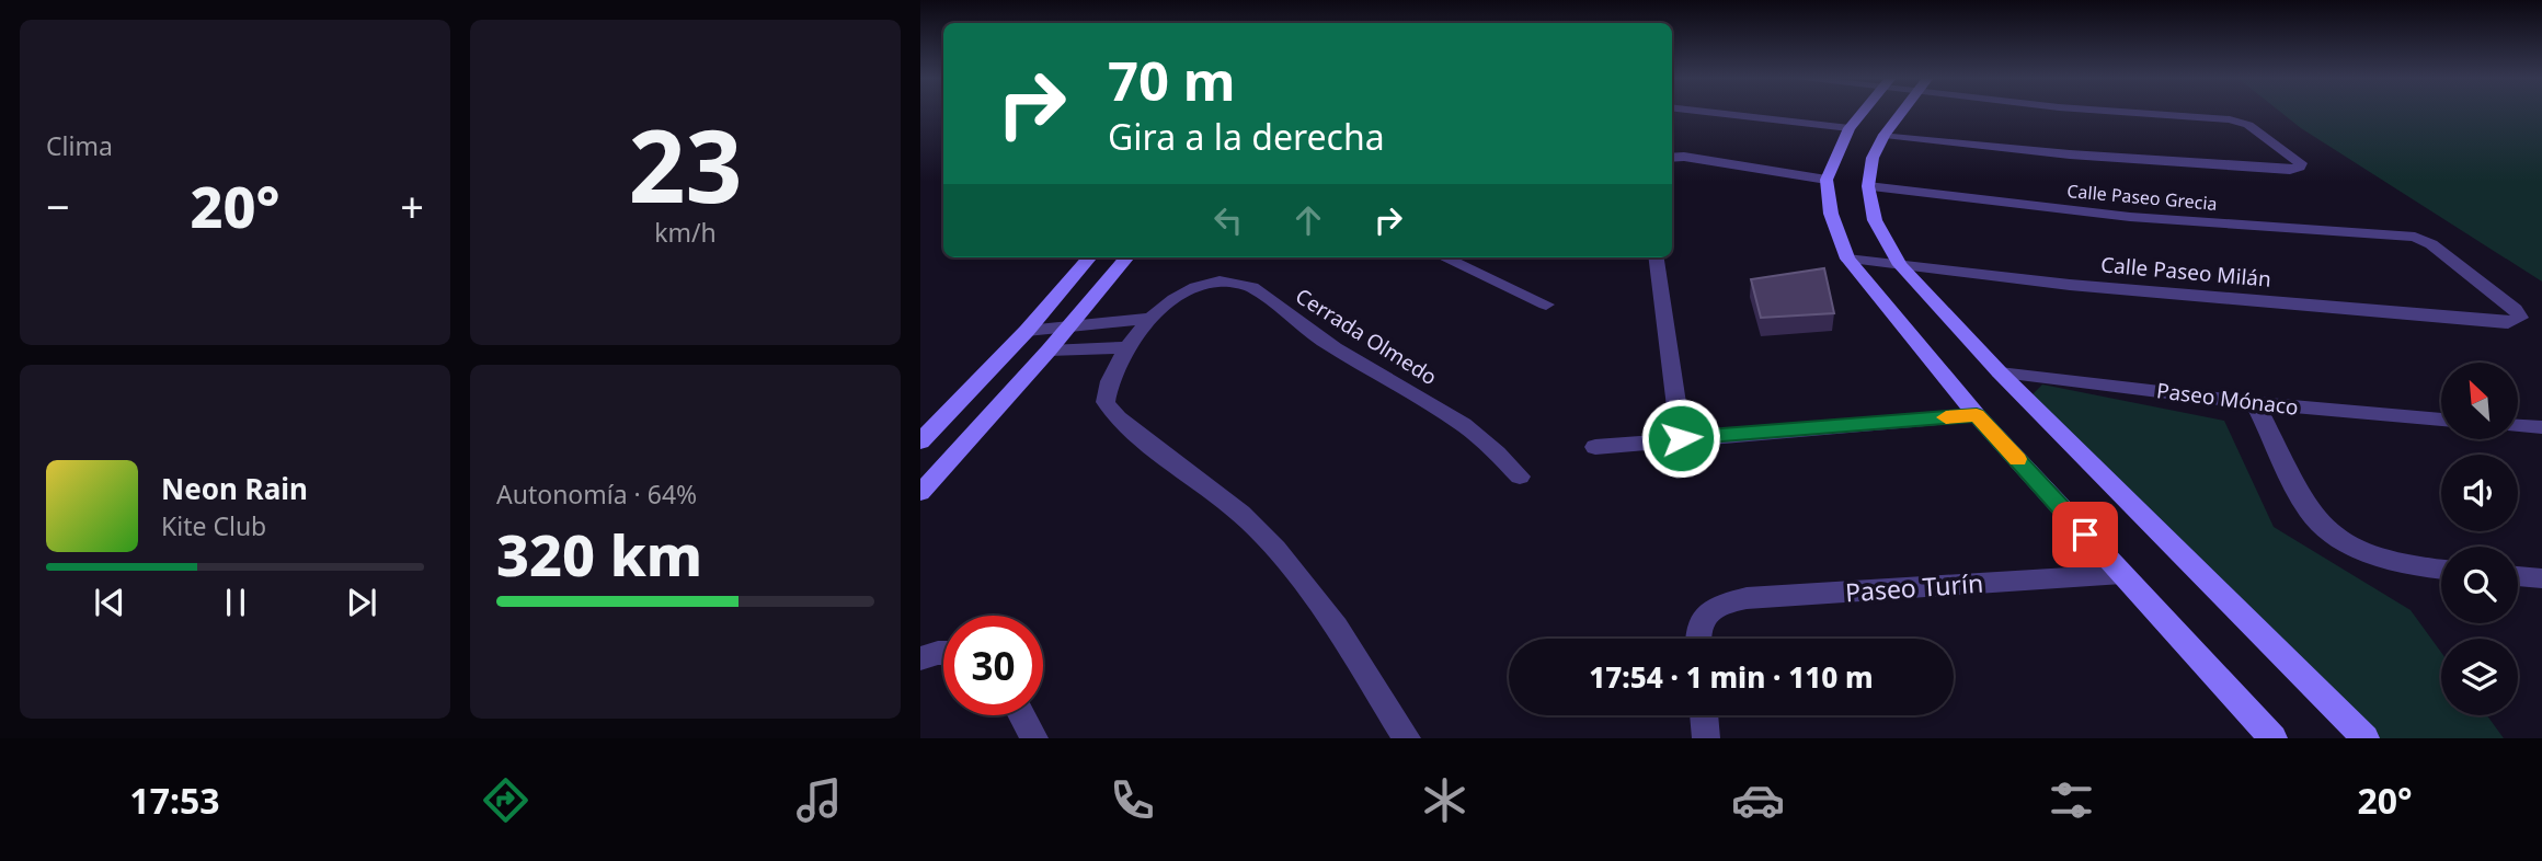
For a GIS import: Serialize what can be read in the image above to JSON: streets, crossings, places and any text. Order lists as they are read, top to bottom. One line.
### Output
{"streets":{"street":["Calle Paseo Grecia","Calle Paseo Milán","Cerrada Olmedo","Paseo Mónaco","Paseo Turín"]},"crossings":[["Calle Paseo Grecia","Calle Paseo Milán"]],"north":"top left","page":{"tile":["Clima",["23","km/h"],["Autonomía · 64%","320 km"]],"turn":["70 m","Gira a la derecha"],"heat":["−","20°","+"],"song":["Neon Rain","Kite Club"],"limit":"30","trip":"17:54 · 1 min · 110 m","tabs":["17:53","20°"]}}
